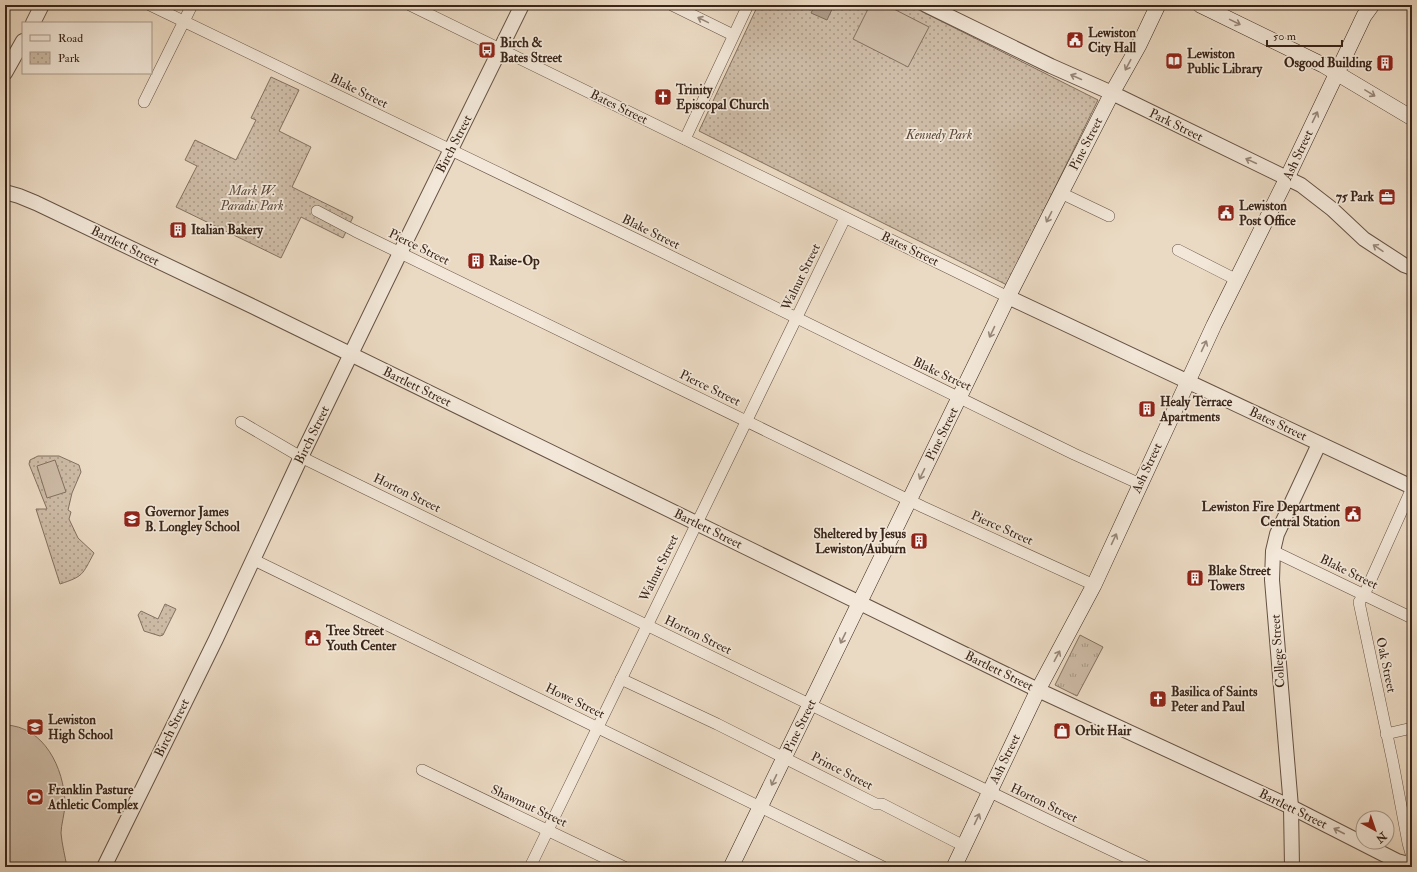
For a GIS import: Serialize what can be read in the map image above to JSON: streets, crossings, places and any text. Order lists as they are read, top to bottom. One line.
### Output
{"streets":{"main road":["Pine Street","Ash Street"],"street":["Blake Street","Bates Street","Park Street","Birch Street","Bartlett Street","Pierce Street","Walnut Street","Horton Street","College Street","Oak Street","Howe Street","Prince Street","Shawmut Street"]},"crossings":[["Blake Street","Birch Street"],["Blake Street","Pine Street"],["Blake Street","Ash Street"],["Blake Street","Walnut Street"],["Blake Street","College Street"],["Blake Street","Oak Street"],["Bates Street","Birch Street"],["Bates Street","Pine Street"],["Bates Street","Ash Street"],["Bates Street","Walnut Street"],["Bates Street","College Street"],["Bates Street","Oak Street"],["Park Street","Pine Street"],["Park Street","Ash Street"],["Birch Street","Bartlett Street"],["Birch Street","Pierce Street"],["Birch Street","Horton Street"],["Birch Street","Howe Street"],["Pine Street","Bartlett Street"],["Pine Street","Pierce Street"],["Pine Street","Horton Street"],["Pine Street","Howe Street"],["Pine Street","Prince Street"],["Ash Street","Bartlett Street"],["Ash Street","Pierce Street"],["Ash Street","Horton Street"],["Ash Street","Prince Street"],["Bartlett Street","Walnut Street"],["Bartlett Street","College Street"],["Pierce Street","Walnut Street"],["Walnut Street","Horton Street"],["Walnut Street","Howe Street"],["Walnut Street","Prince Street"],["Walnut Street","Shawmut Street"]],"one_way":["Park Street","Pine Street","Ash Street"],"parks":["Kennedy Park","Mark W. Paradis Park"],"places":{"public building":["Lewiston City Hall","Lewiston Post Office","Lewiston Fire Department Central Station","Tree Street Youth Center"],"bus stop":["Birch & Bates Street"],"library":["Lewiston Public Library"],"building":["Osgood Building","Italian Bakery","Raise-Op","Healy Terrace Apartments","Sheltered by Jesus Lewiston/Auburn","Blake Street Towers"],"church":["Trinity Episcopal Church","Basilica of Saints Peter and Paul"],"office":["75 Park"],"school or university":["Governor James B. Longley School","Lewiston High School"],"shop":["Orbit Hair"],"sports":["Franklin Pasture Athletic Complex"]},"legend":["Road","Park"],"scale_bar":"50 m","north":"bottom right"}
